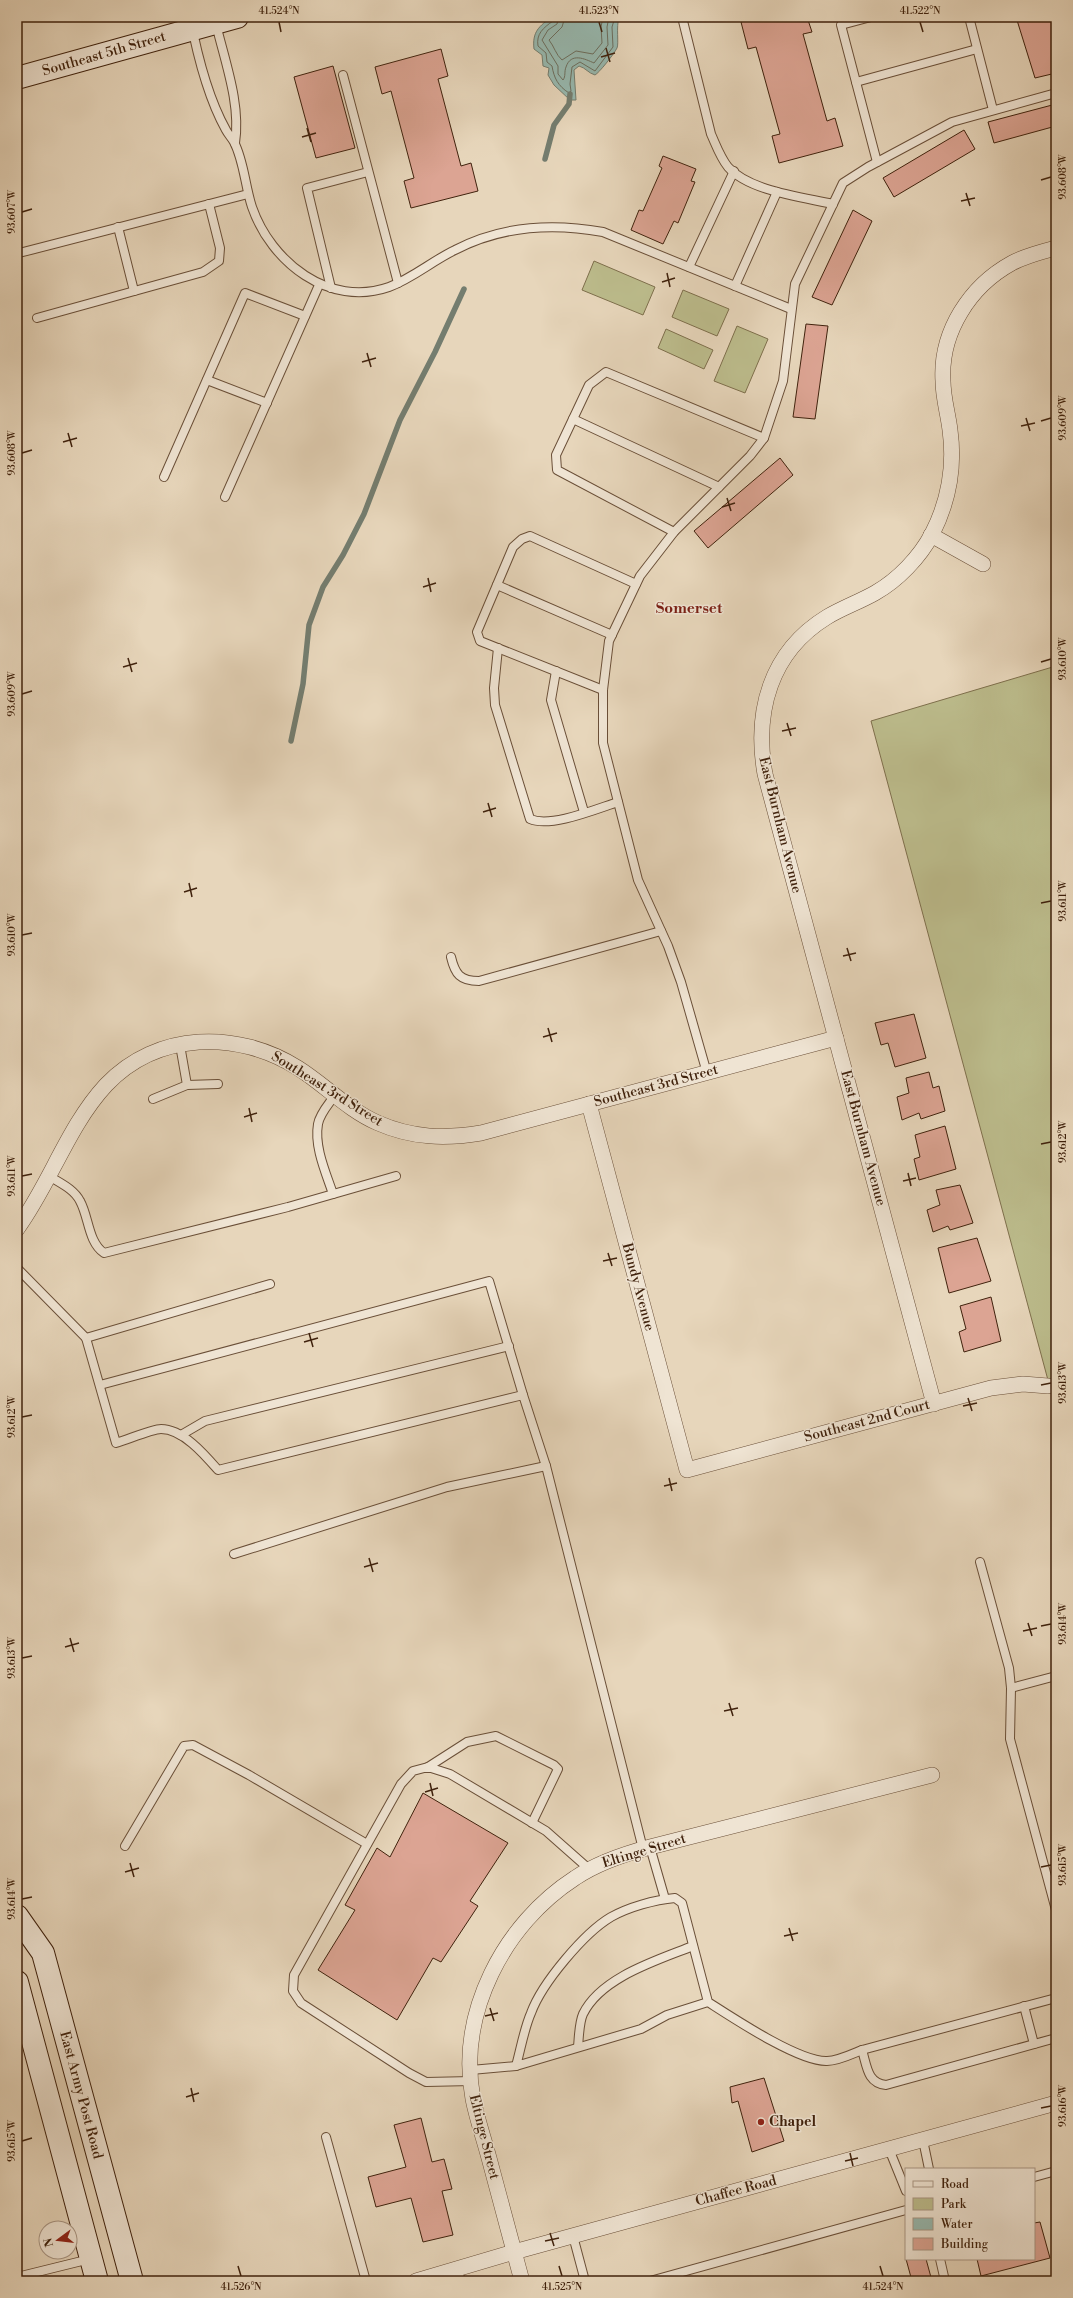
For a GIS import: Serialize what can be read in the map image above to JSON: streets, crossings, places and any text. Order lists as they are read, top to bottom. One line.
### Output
{"streets":{"main road":["Southeast 5th Street","East Army Post Road"],"street":["East Burnham Avenue","Southeast 3rd Street","Bundy Avenue","Southeast 2nd Court","Eltinge Street","Chaffee Road"]},"crossings":[["East Burnham Avenue","Southeast 3rd Street"],["East Burnham Avenue","Southeast 2nd Court"],["Southeast 3rd Street","Bundy Avenue"],["Bundy Avenue","Southeast 2nd Court"],["Eltinge Street","Chaffee Road"]],"districts":["Somerset"],"places":["Chapel"],"legend":["Road","Park","Water","Building"],"north":"left","coordinates":["41.524°N","41.523°N","41.522°N","93.608°W","93.607°W","93.609°W","93.610°W","93.611°W","93.612°W","93.613°W","93.614°W","93.615°W","93.616°W","41.526°N","41.525°N"]}
